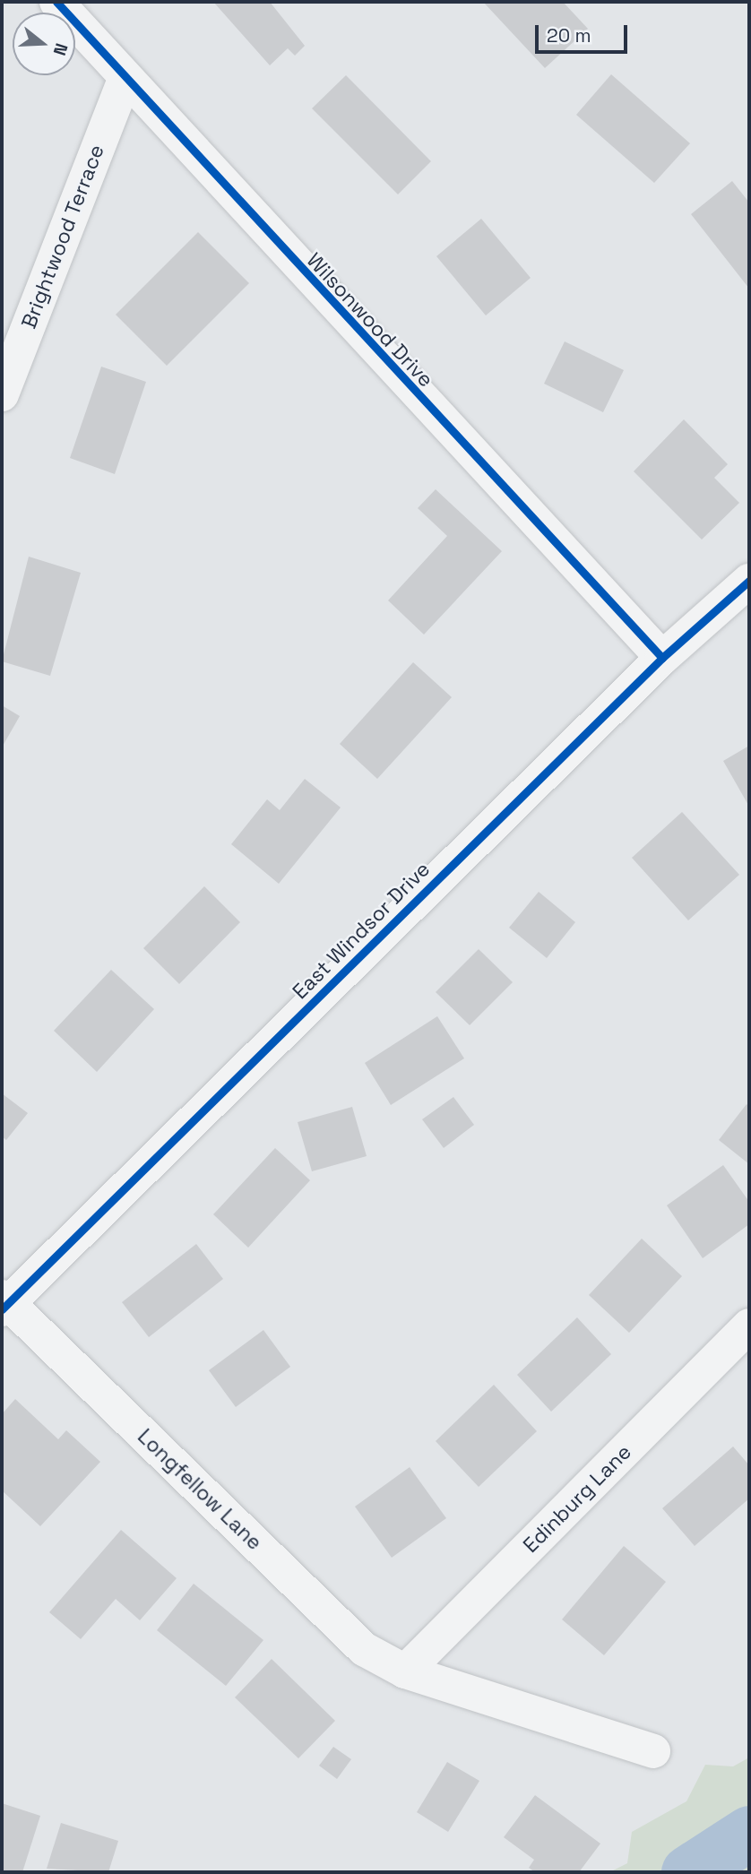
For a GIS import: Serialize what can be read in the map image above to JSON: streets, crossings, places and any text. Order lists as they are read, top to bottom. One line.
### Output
{"streets":{"street":["Brightwood Terrace","Wilsonwood Drive","East Windsor Drive","Longfellow Lane","Edinburg Lane"]},"crossings":[["Brightwood Terrace","Wilsonwood Drive"],["Wilsonwood Drive","East Windsor Drive"],["East Windsor Drive","Longfellow Lane"],["Longfellow Lane","Edinburg Lane"]],"scale_bar":"20 m","north":"right"}
